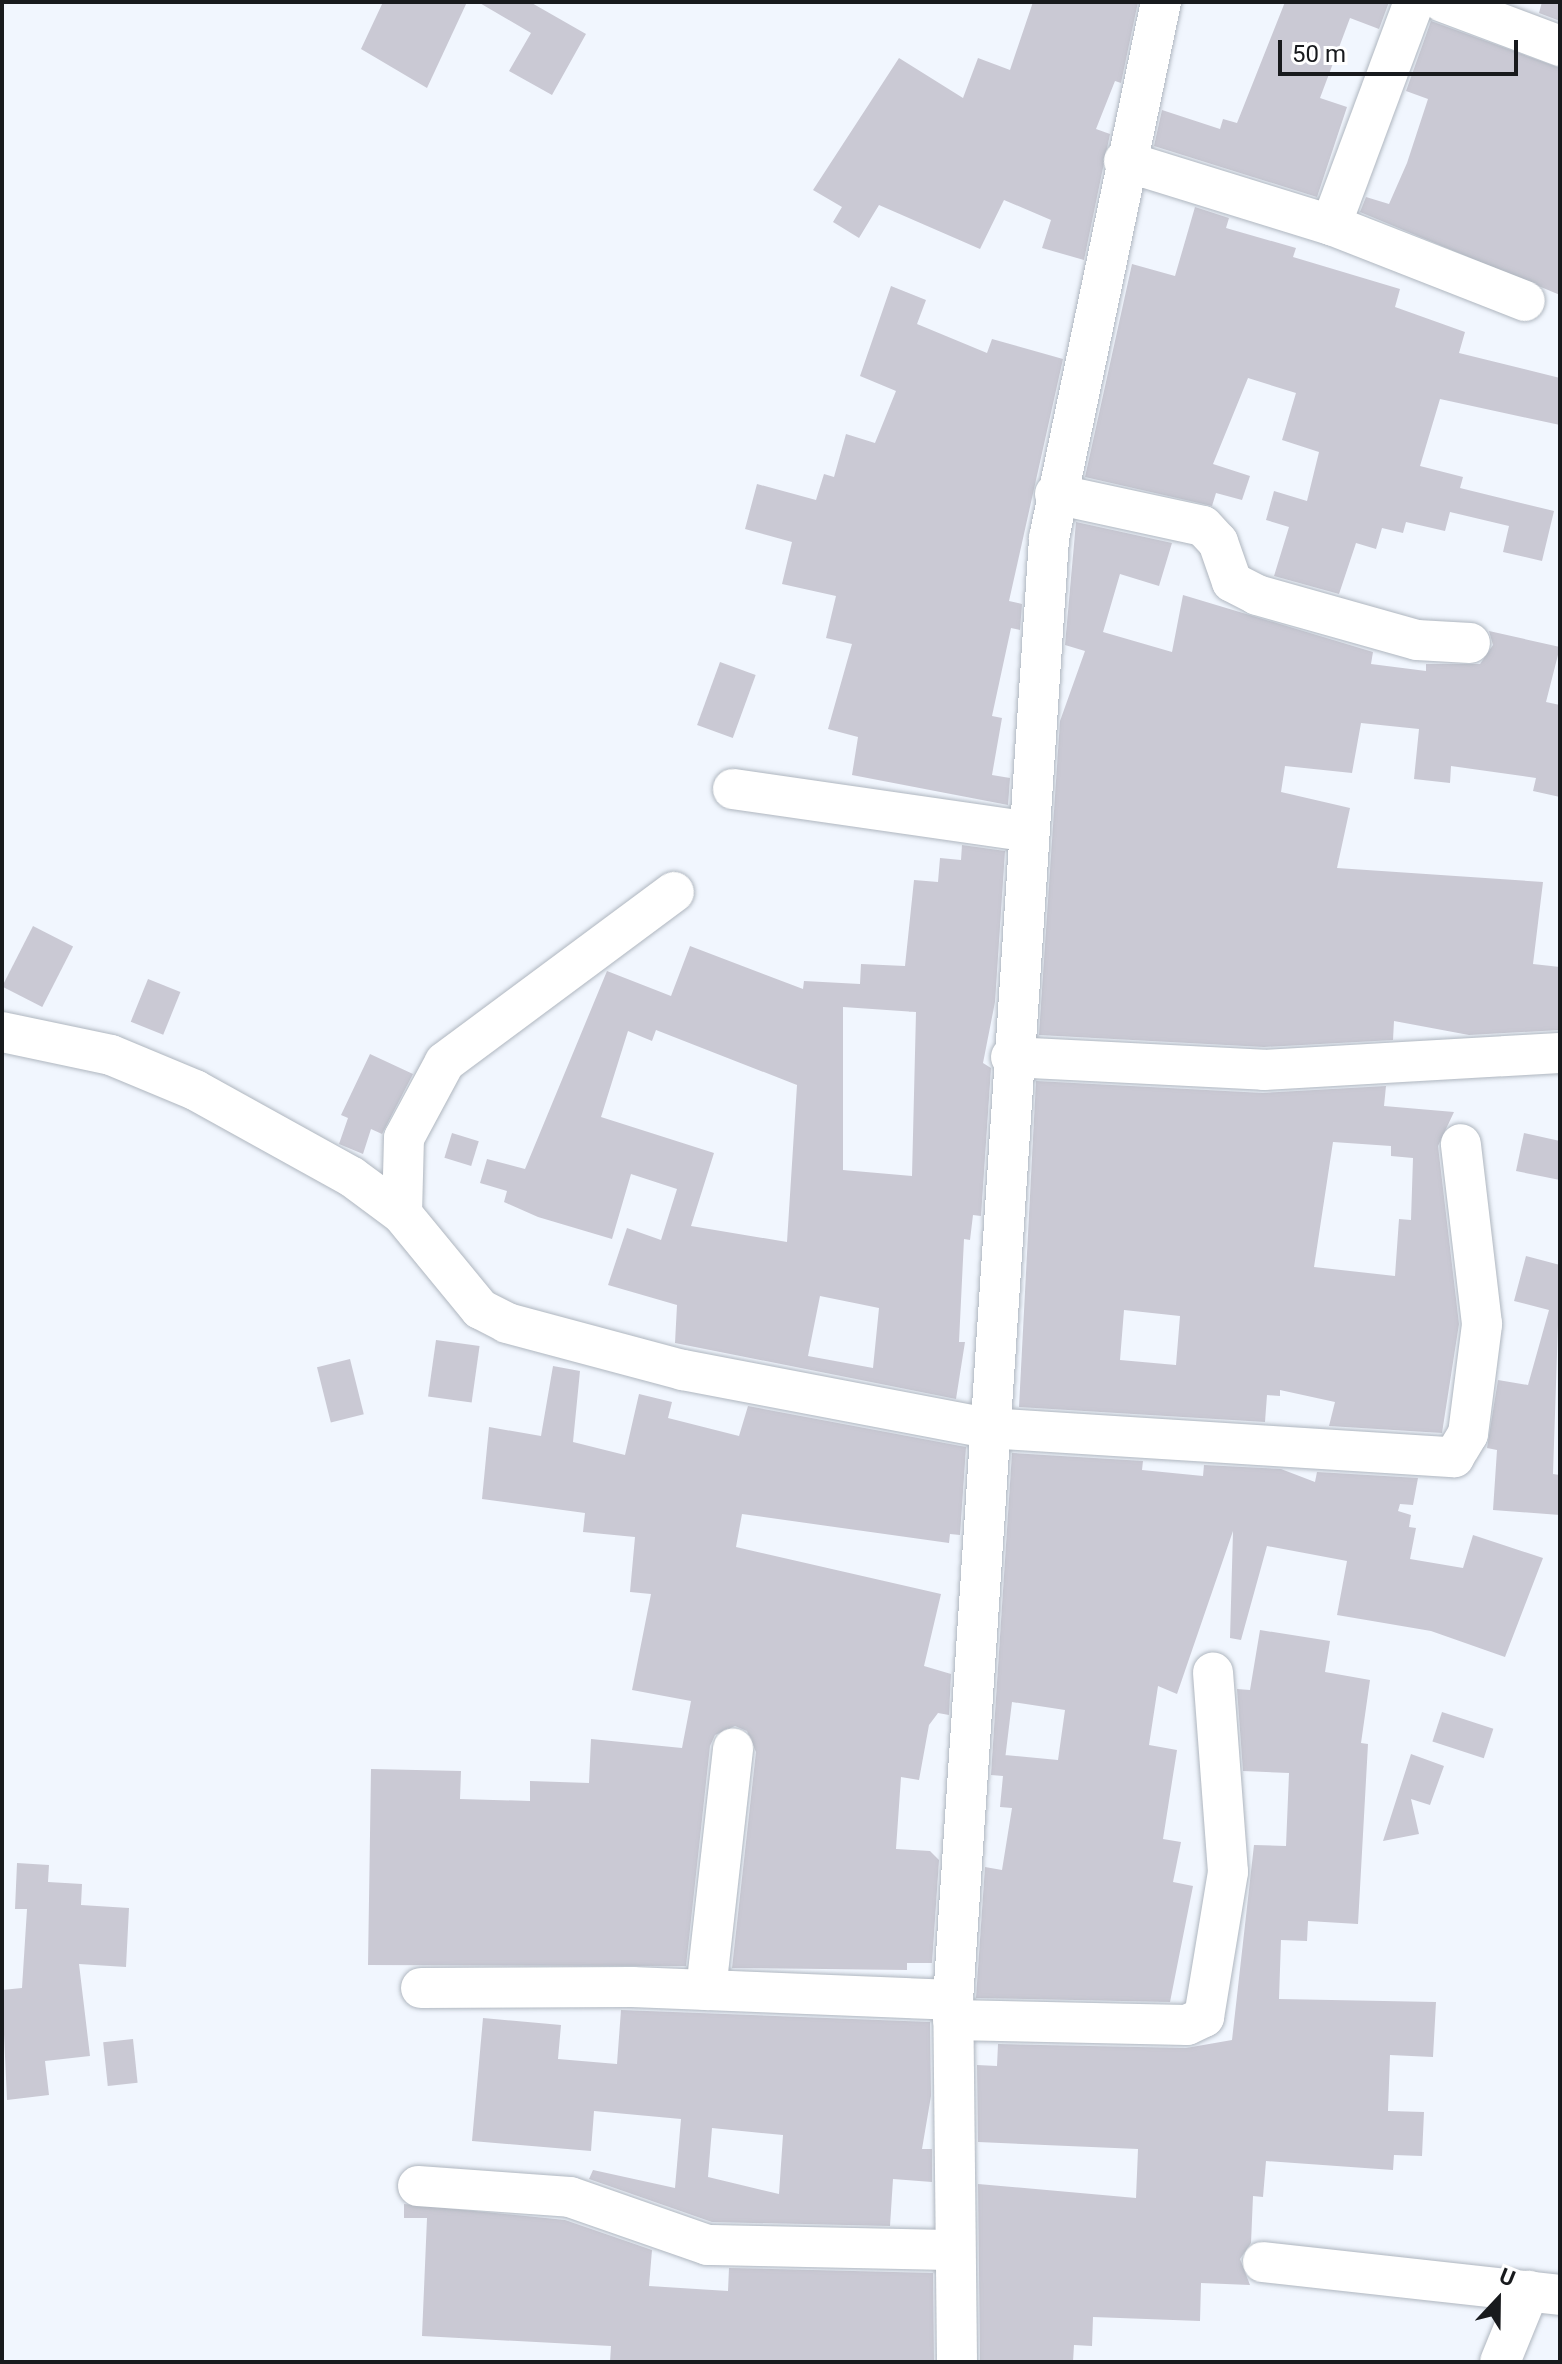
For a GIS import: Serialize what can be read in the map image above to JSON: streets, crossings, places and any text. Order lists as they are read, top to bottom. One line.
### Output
{"scale_bar":"50 m","north":"top"}
